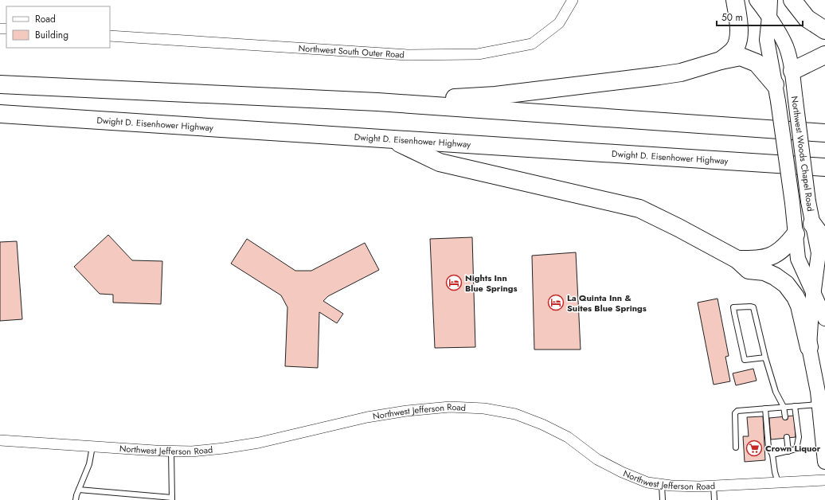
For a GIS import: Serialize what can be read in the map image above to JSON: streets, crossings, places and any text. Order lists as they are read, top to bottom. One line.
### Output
{"streets":{"highway":["Dwight D. Eisenhower Highway"],"main road":["Northwest Woods Chapel Road"],"street":["Northwest South Outer Road","Northwest Jefferson Road"]},"places":{"hotel":["Nights Inn Blue Springs","La Quinta Inn & Suites Blue Springs"],"supermarket":["Crown Liquor"]},"legend":["Road","Building"],"scale_bar":"50 m"}
